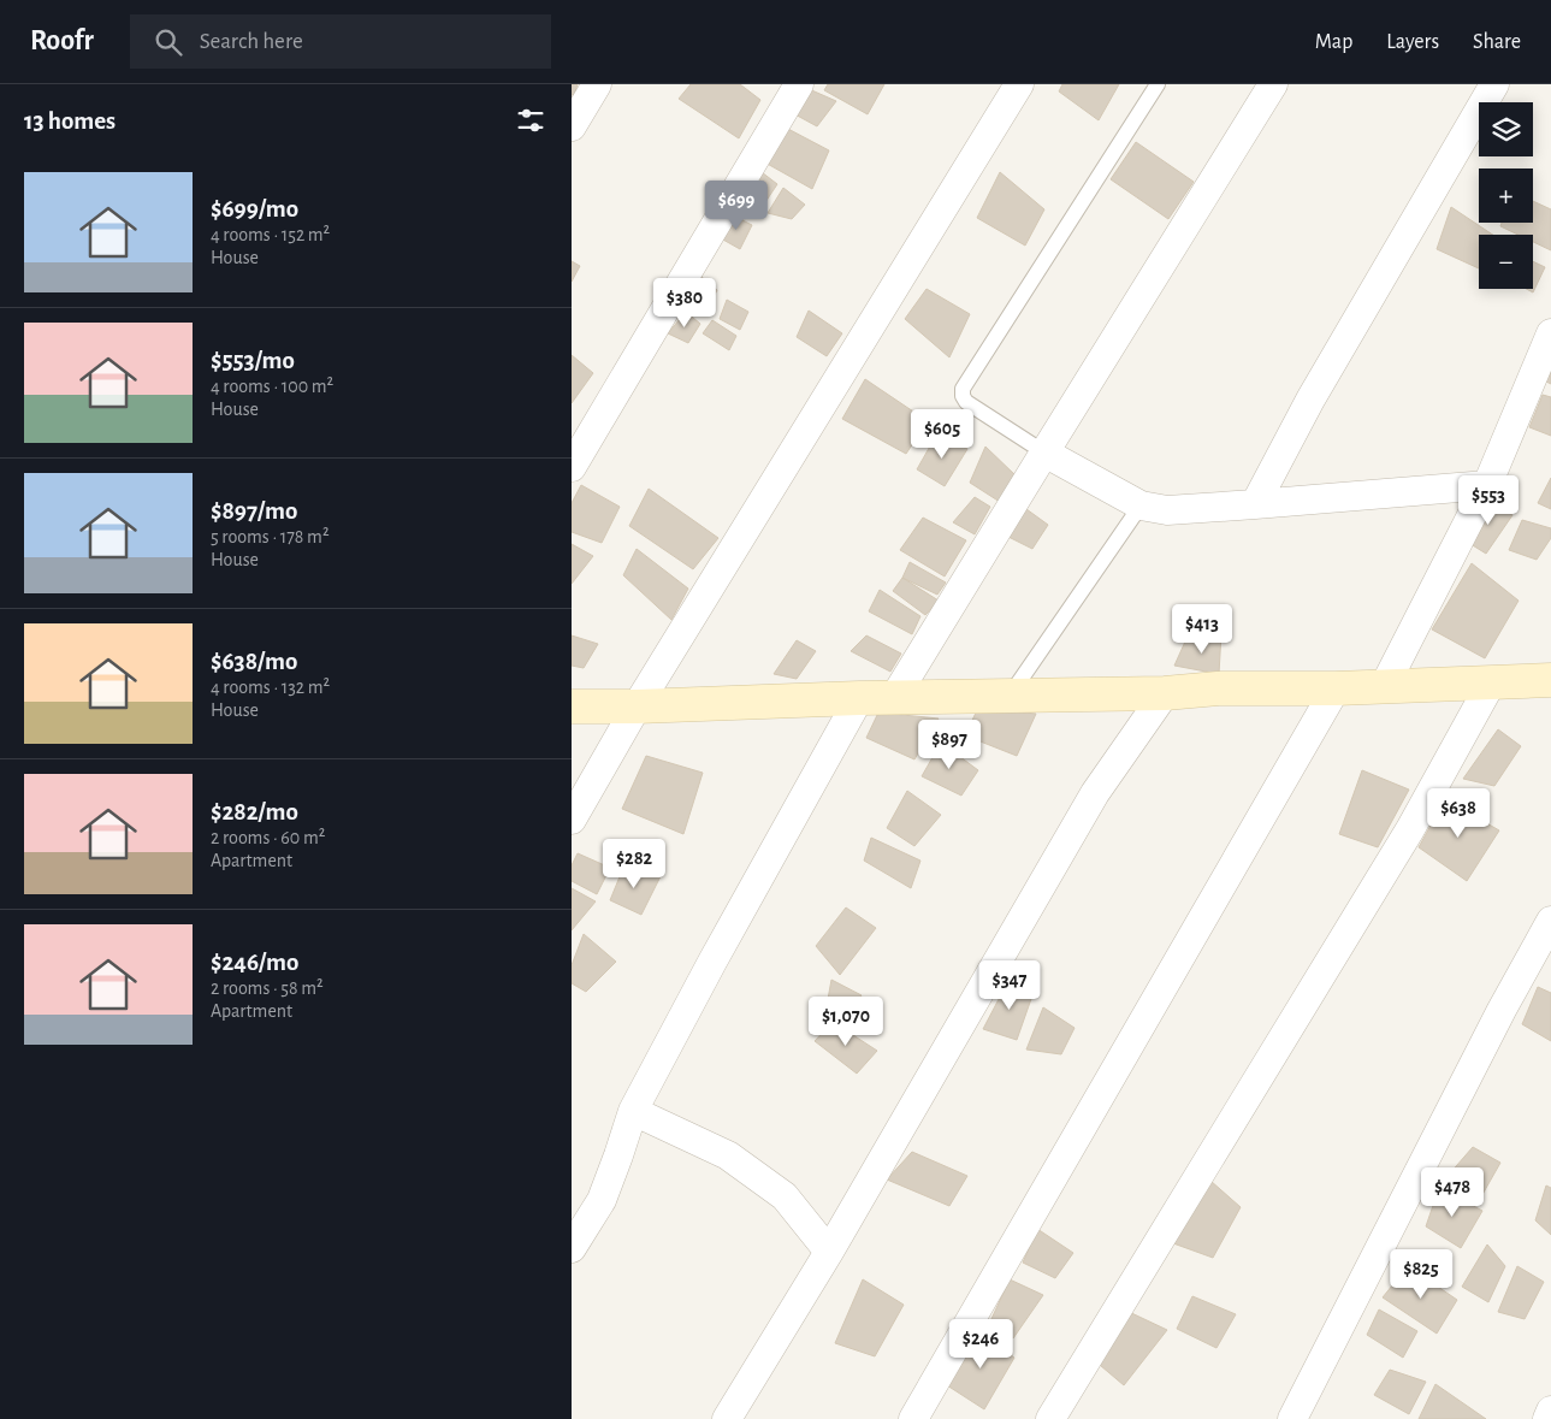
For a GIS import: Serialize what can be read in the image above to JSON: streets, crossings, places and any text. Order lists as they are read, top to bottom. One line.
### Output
{"page":{"header":"Roofr","search":"Search here","nav":["Map","Layers","Share"],"heading":"13 homes","map_buttons":["+","−"],"list":[{"name":"$699/mo","note":"4 rooms · 152 m² · House"},{"name":"$553/mo","note":"4 rooms · 100 m² · House"},{"name":"$897/mo","note":"5 rooms · 178 m² · House"},{"name":"$638/mo","note":"4 rooms · 132 m² · House"},{"name":"$282/mo","note":"2 rooms · 60 m² · Apartment"},{"name":"$246/mo","note":"2 rooms · 58 m² · Apartment"}],"price":["$699","$380","$605","$553","$413","$897","$638","$282","$347","$1,070","$478","$825","$246"]}}
